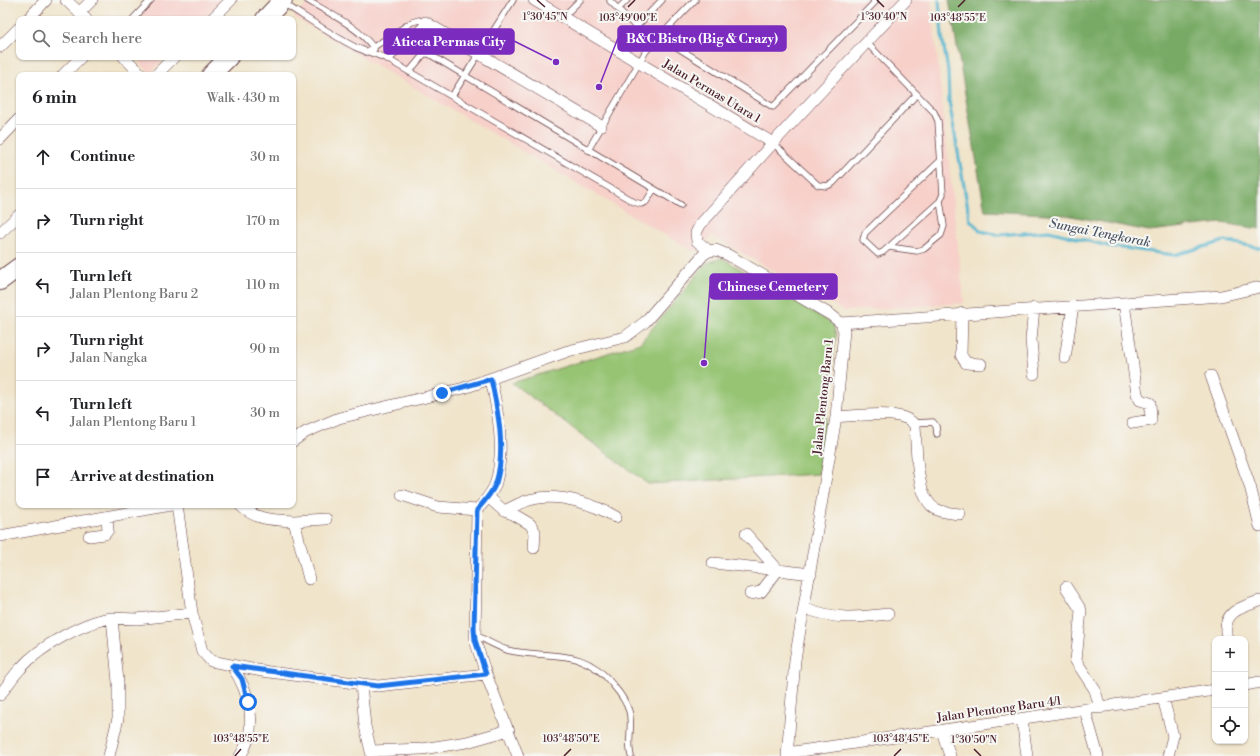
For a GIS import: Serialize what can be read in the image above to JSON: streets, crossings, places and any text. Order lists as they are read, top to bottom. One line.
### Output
{"streets":{"street":["Jalan Permas Utara 1","Jalan Plentong Baru 1","Jalan Plentong Baru 4/1"]},"crossings":[["Jalan Plentong Baru 1","Jalan Plentong Baru 4/1"]],"water":["Sungai Tengkorak"],"places":["Aticca Permas City","B&C Bistro (Big & Crazy)","Chinese Cemetery"],"page":{"search":"Search here","heading":["6 min","Walk · 430 m"],"list":[["Continue","30 m"],["Turn right","170 m"],["Turn left","Jalan Plentong Baru 2","110 m"],["Turn right","Jalan Nangka","90 m"],["Turn left","Jalan Plentong Baru 1","30 m"],"Arrive at destination"],"map_buttons":["+","−"]},"coordinates":["1°30'45\"N","1°30'40\"N","103°49'00\"E","103°48'55\"E","103°48'50\"E","103°48'45\"E","1°30'50\"N"]}
